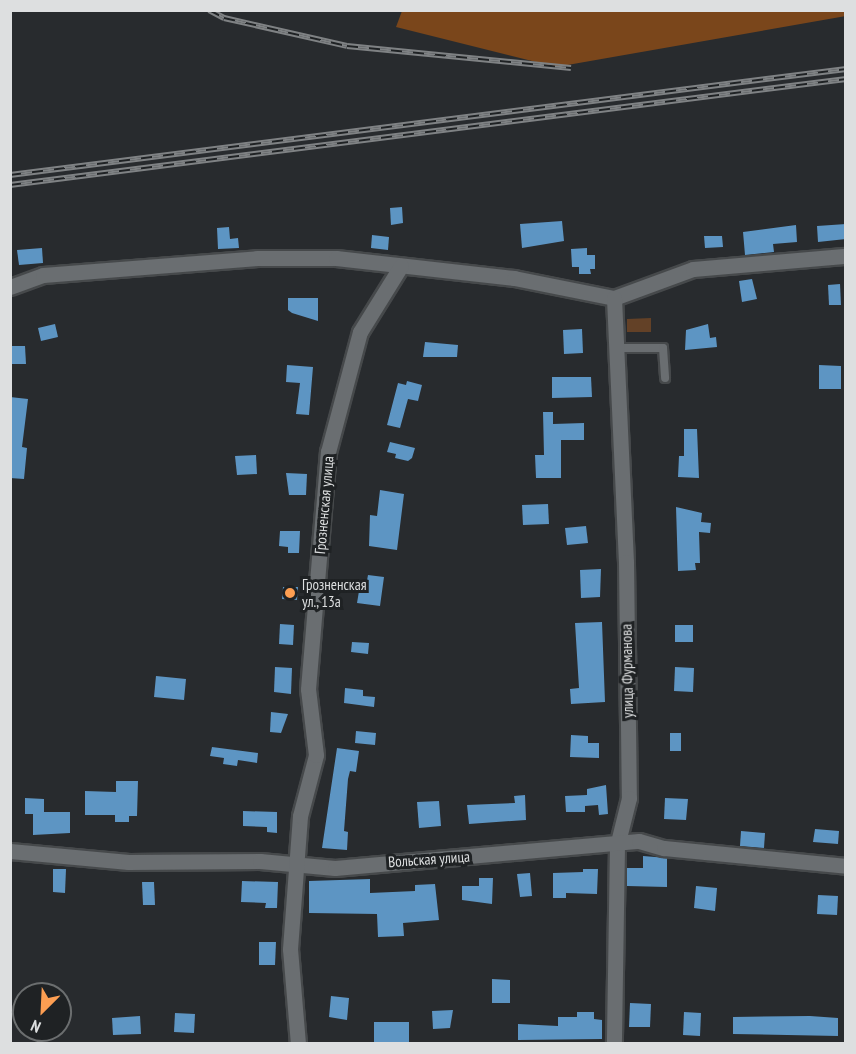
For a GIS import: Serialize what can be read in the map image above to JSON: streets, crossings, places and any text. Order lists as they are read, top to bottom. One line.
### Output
{"streets":{"street":["Грозненская улица","улица Фурманова","Вольская улица"]},"crossings":[["Грозненская улица","Вольская улица"],["улица Фурманова","Вольская улица"]],"places":["Грозненская ул., 13а"],"north":"bottom left"}
